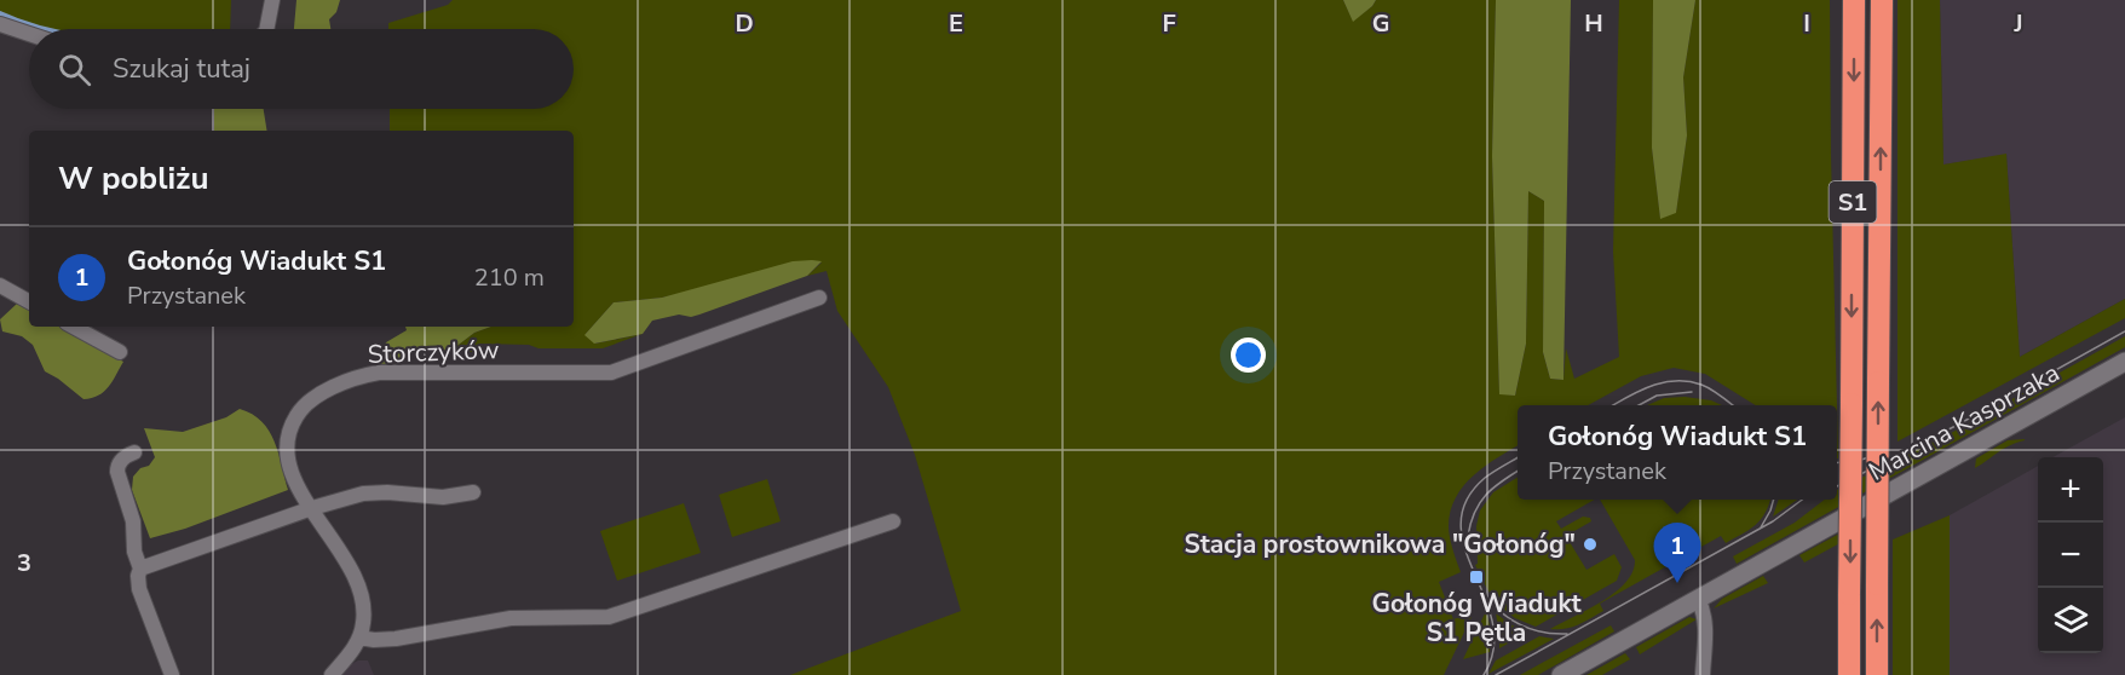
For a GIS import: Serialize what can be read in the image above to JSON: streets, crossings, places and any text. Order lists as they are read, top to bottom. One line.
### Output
{"streets":{"highway":["S1"],"street":["Storczyków","Marcina Kasprzaka"]},"places":{"other":["Stacja prostownikowa \"Gołonóg\""],"transit":["Gołonóg Wiadukt S1 Pętla"]},"page":{"search":"Szukaj tutaj","heading":"W pobliżu","list":[{"mark":"1","name":"Gołonóg Wiadukt S1","note":"Przystanek","value":"210 m"}],"popup":["Gołonóg Wiadukt S1","Przystanek"],"map_buttons":["+","−"],"pins":"1"},"grid":{"columns":["D","E","F","G","H","I","J"],"rows":["3"]}}
